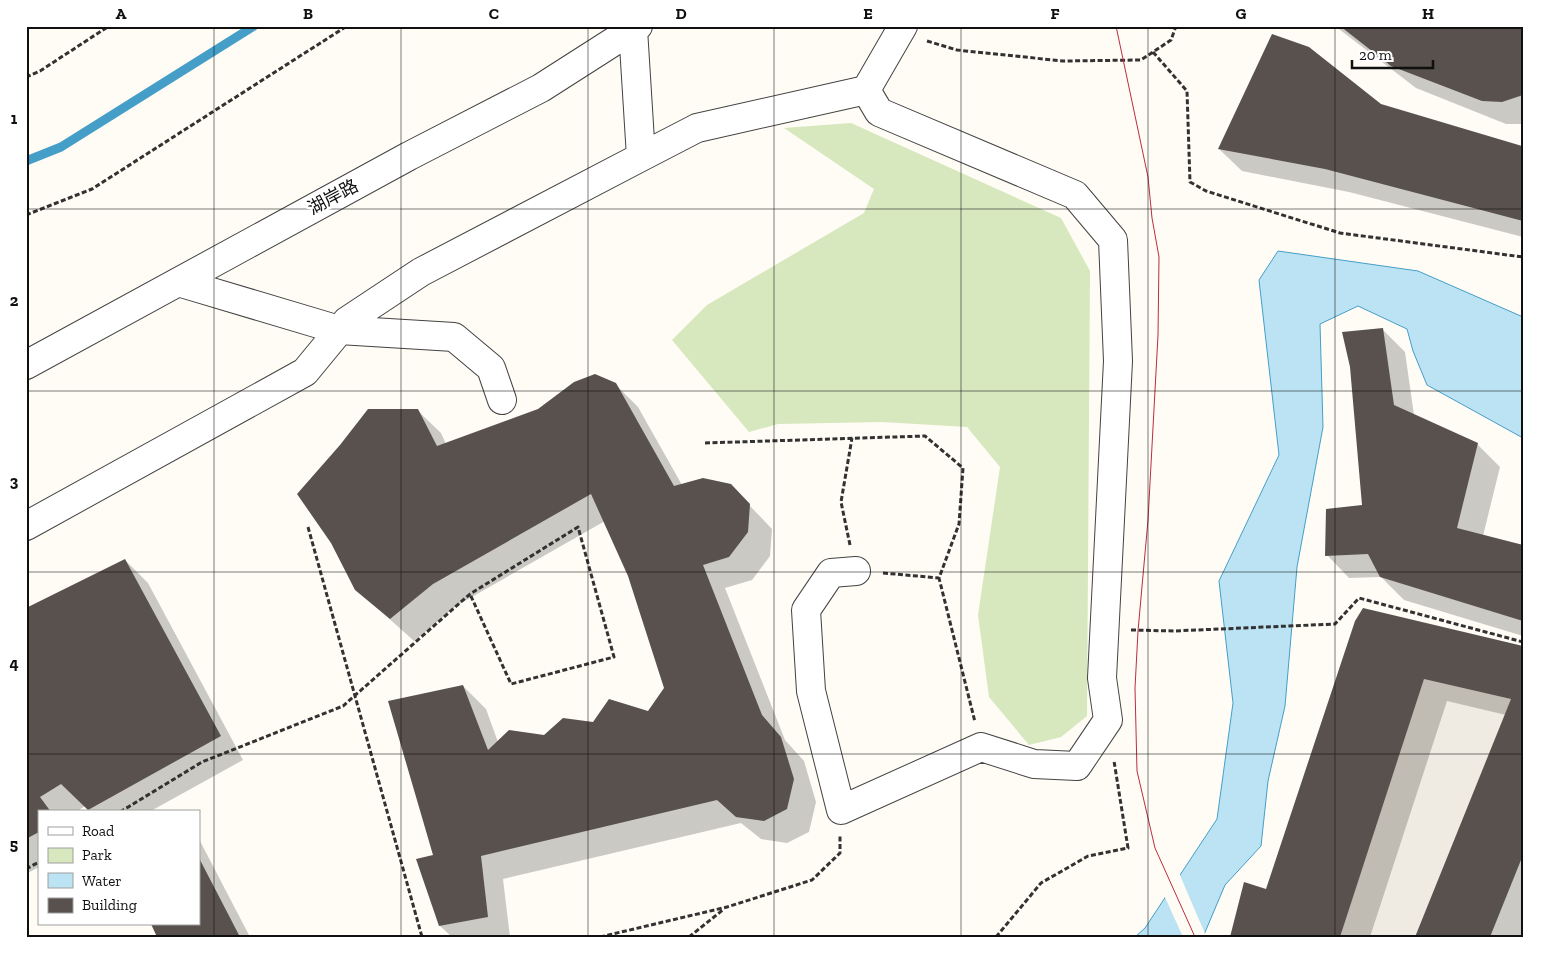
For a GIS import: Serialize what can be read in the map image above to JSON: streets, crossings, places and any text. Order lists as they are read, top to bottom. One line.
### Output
{"streets":{"street":["湖岸路"]},"legend":["Road","Park","Water","Building"],"scale_bar":"20 m","grid":{"columns":["A","B","C","D","E","F","G","H"],"rows":["1","2","3","4","5"]}}
